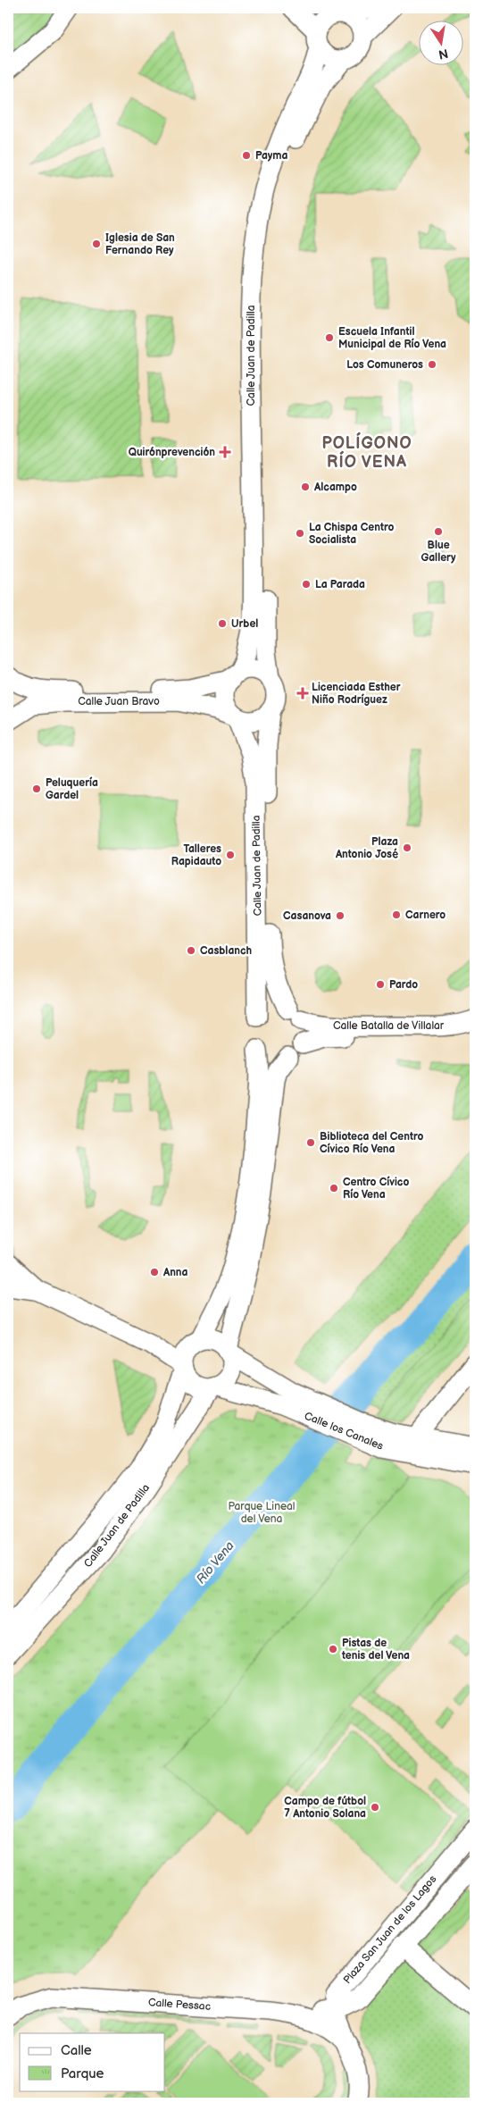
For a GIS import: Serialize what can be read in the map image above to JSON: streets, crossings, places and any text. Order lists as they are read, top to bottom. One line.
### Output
{"streets":{"street":["Calle Juan de Padilla","Calle Juan Bravo","Calle Batalla de Villalar","Calle los Canales","Plaza San Juan de los Lagos","Calle Pessac"]},"crossings":[["Calle Juan de Padilla","Calle Juan Bravo"],["Calle Juan de Padilla","Calle Batalla de Villalar"],["Calle Juan de Padilla","Calle los Canales"],["Plaza San Juan de los Lagos","Calle Pessac"]],"districts":["POLÍGONO RÍO VENA"],"water":["Río Vena"],"parks":["Parque Lineal del Vena"],"places":{"other":["Payma","Iglesia de San Fernando Rey","Escuela Infantil Municipal de Río Vena","Los Comuneros","Alcampo","Blue Gallery","La Chispa Centro Socialista","La Parada","Urbel","Peluquería Gardel","Plaza Antonio José","Talleres Rapidauto","Carnero","Casanova","Casblanch","Pardo","Biblioteca del Centro Cívico Río Vena","Centro Cívico Río Vena","Anna","Pistas de tenis del Vena","Campo de fútbol 7 Antonio Solana"],"health":["Quirónprevención","Licenciada Esther Niño Rodríguez"]},"legend":["Calle","Parque"],"north":"bottom"}
